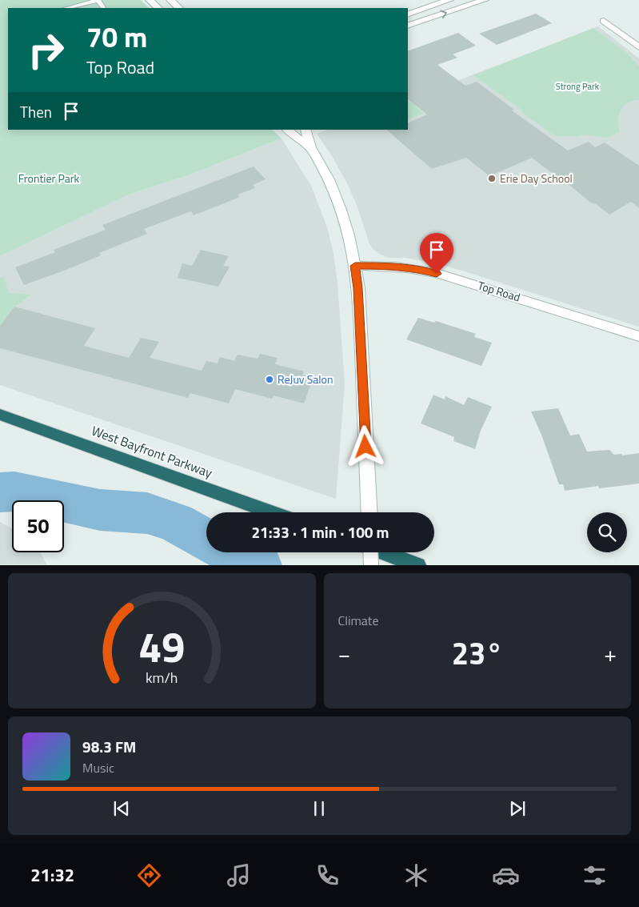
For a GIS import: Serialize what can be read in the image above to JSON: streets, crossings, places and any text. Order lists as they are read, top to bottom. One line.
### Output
{"streets":{"highway":["West Bayfront Parkway"],"main road":["Top Road"]},"parks":["Strong Park","Frontier Park"],"places":["Erie Day School","ReJuv Salon"],"page":{"turn":["70 m","Top Road"],"then":"Then","limit":"50","trip":"21:33 · 1 min · 100 m","tile":"Climate","heat":["−","23°","+"],"song":["98.3 FM","Music"],"tabs":"21:32","gauge":["49","km/h"]}}
